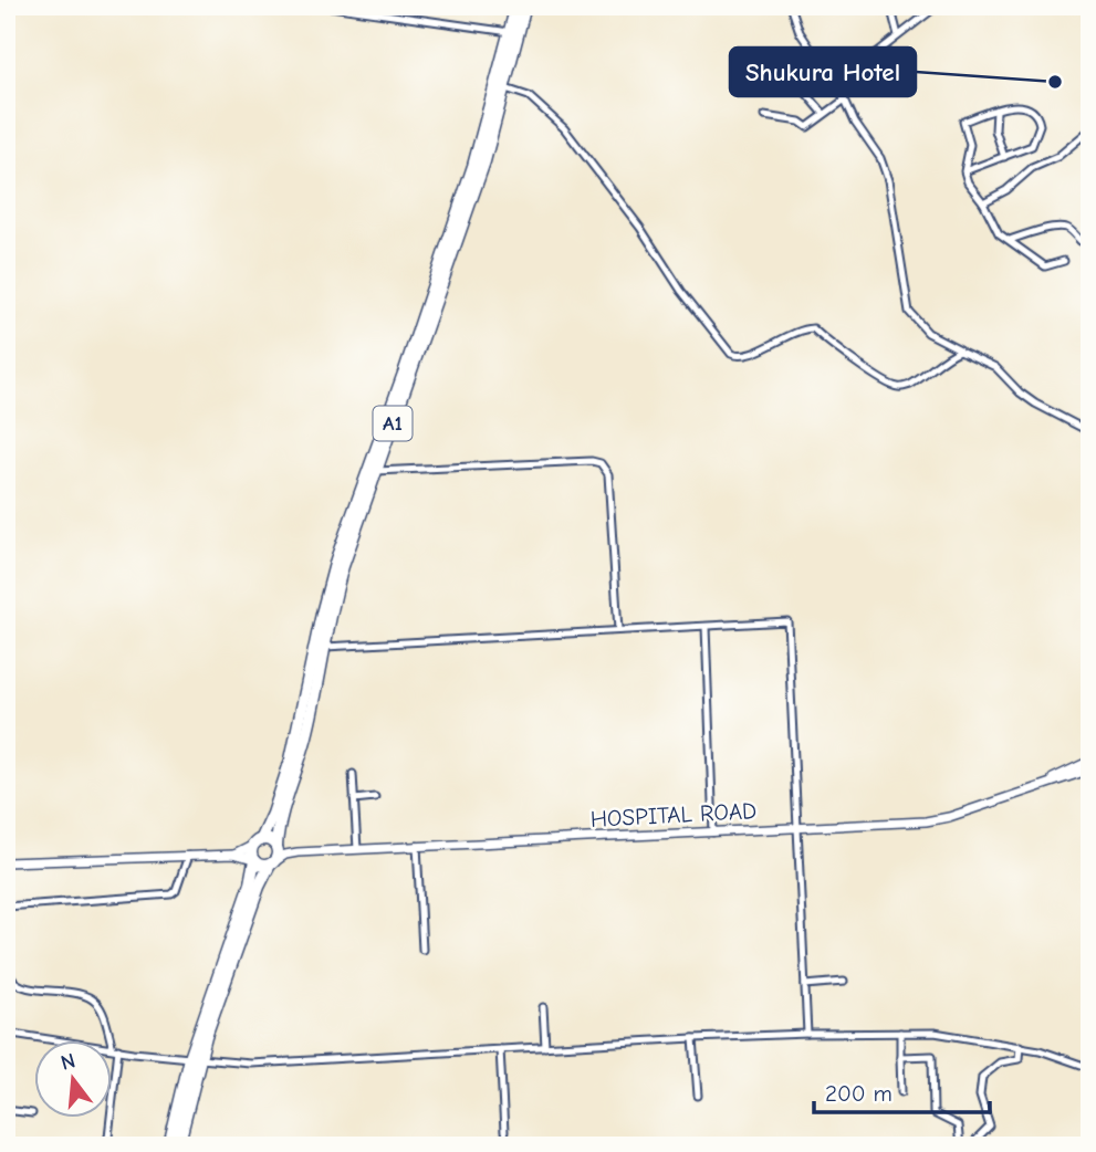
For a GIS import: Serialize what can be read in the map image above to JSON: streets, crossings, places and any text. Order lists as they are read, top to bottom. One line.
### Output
{"streets":{"highway":["A1"],"street":["HOSPITAL ROAD"]},"places":["Shukura Hotel"],"scale_bar":"200 m","north":"top"}
